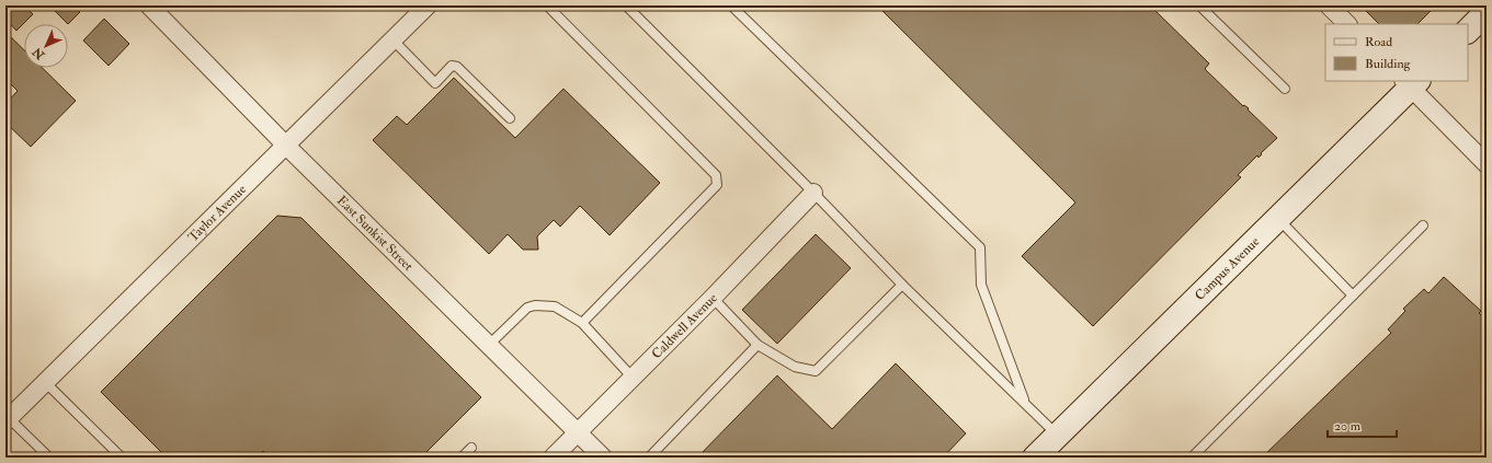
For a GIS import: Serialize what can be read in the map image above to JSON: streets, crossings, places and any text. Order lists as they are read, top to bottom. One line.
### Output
{"streets":{"street":["Taylor Avenue","East Sunkist Street","Campus Avenue","Caldwell Avenue"]},"crossings":[["Taylor Avenue","East Sunkist Street"],["East Sunkist Street","Caldwell Avenue"]],"legend":["Road","Building"],"scale_bar":"20 m","north":"bottom left"}
